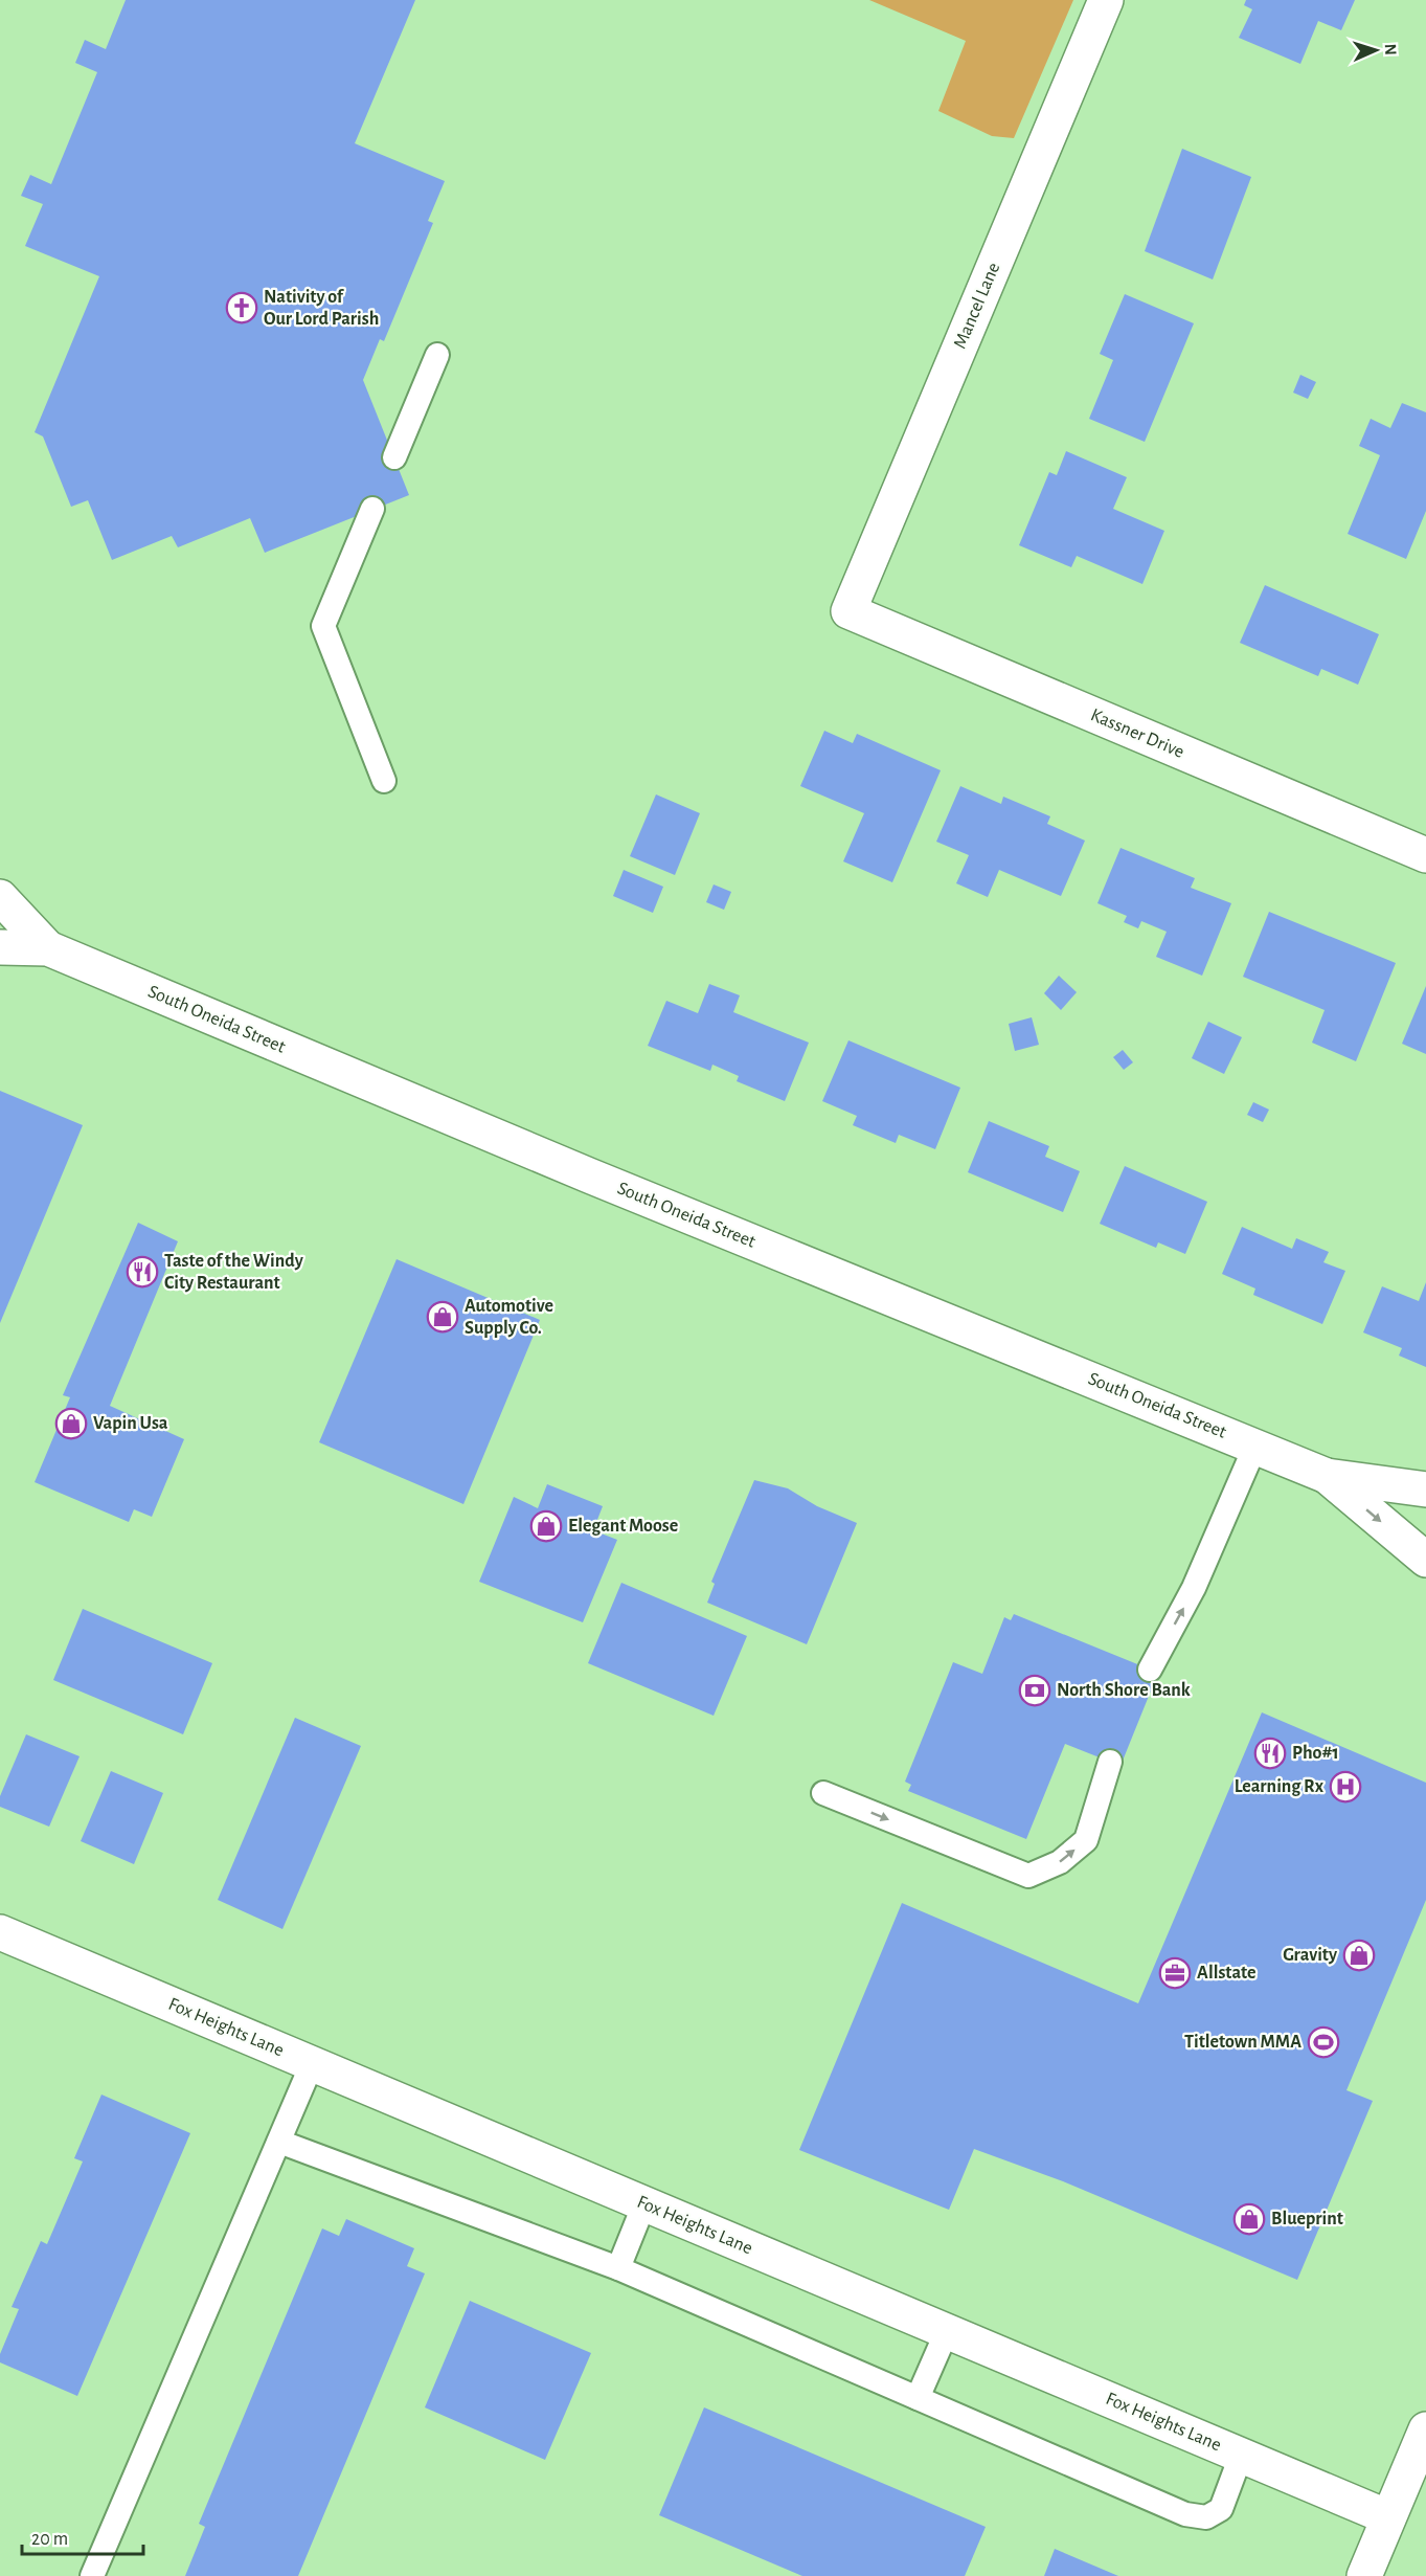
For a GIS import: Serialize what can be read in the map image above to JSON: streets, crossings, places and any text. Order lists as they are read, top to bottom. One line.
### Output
{"streets":{"street":["Mancel Lane","Kassner Drive","South Oneida Street","Fox Heights Lane"]},"crossings":[["Mancel Lane","Kassner Drive"]],"places":{"church":["Nativity of Our Lord Parish"],"restaurant":["Taste of the Windy City Restaurant","Pho#1"],"shop":["Automotive Supply Co.","Vapin Usa","Elegant Moose","Gravity","Blueprint"],"bank":["North Shore Bank"],"hospital":["Learning Rx"],"office":["Allstate"],"sports":["Titletown MMA"]},"scale_bar":"20 m","north":"right"}
